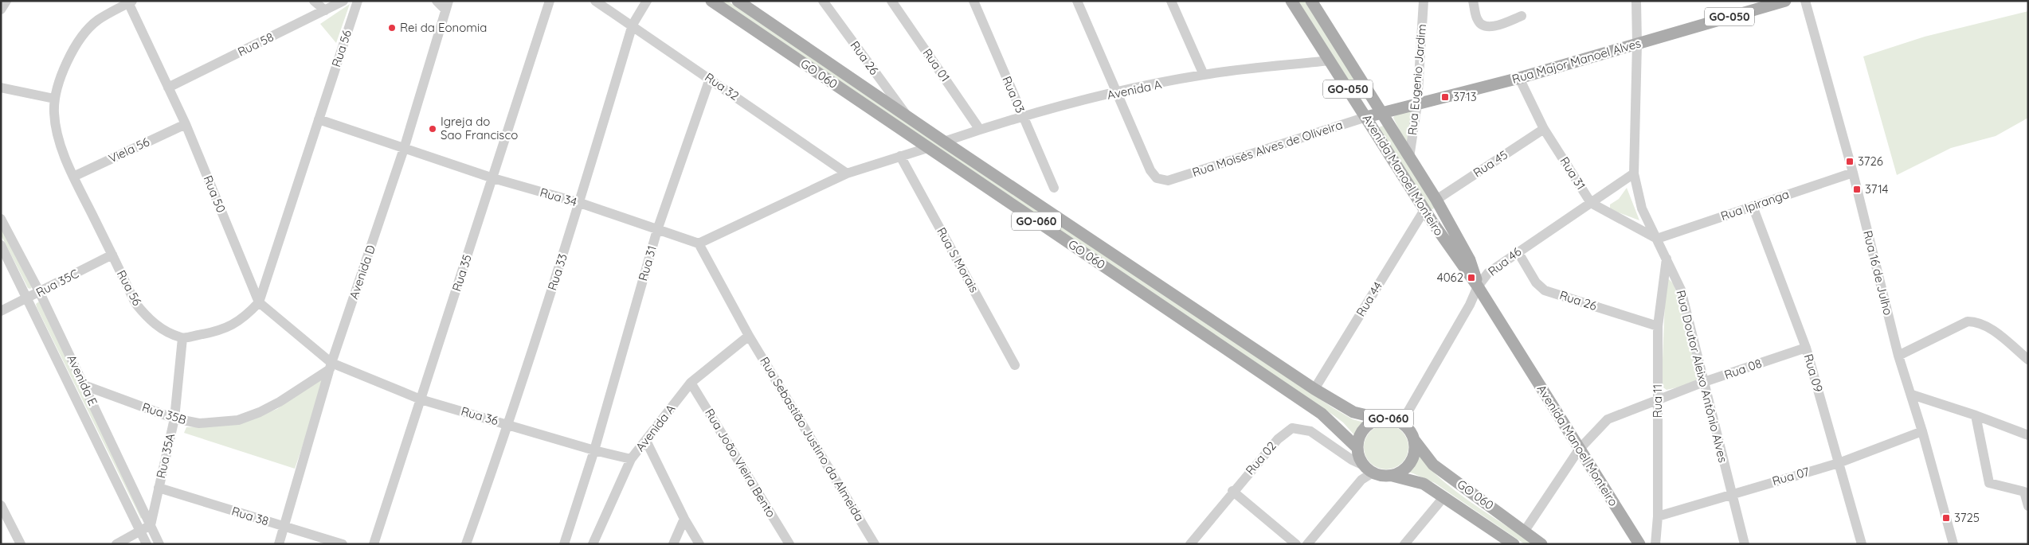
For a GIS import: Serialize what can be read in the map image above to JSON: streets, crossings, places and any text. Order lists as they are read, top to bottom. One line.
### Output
{"streets":{"main road":["GO-050","Rua Major Manoel Alves","GO 060","Avenida Manoel Monteiro","GO-060"],"street":["Rua 58","Rua 56","Rua 26","Rua 01","Rua Eugenio Jardim","Rua 32","Avenida A","Rua 03","Rua Moisés Alves de Oliveira","Viela 56","Rua 45","Rua 31","Rua 50","Rua 34","Rua Ipiranga","Rua S Morais","Rua 46","Avenida D","Rua 33","Rua 35","Rua 16 de Julho","Rua 35C","Rua 44","Rua 08","Rua 09","Rua Doutor Aleixo Antônio Alves","Avenida E","Rua 11","Rua 35B","Rua 36","Rua Sebastião Justino da Almeida","Rua 35A","Rua 02","Rua João Vieira Bento","Rua 07","Rua 38"]},"crossings":[["Rua 58","Rua 50"],["Rua 56","Viela 56"],["Rua 56","Rua 50"],["Rua 56","Rua 34"],["Rua 56","Rua 35C"],["Rua 56","Rua 35A"],["Rua 26","GO 060"],["Rua 26","Rua 46"],["Rua 26","Rua 11"],["Rua Major Manoel Alves","Rua Eugenio Jardim"],["Rua Major Manoel Alves","Rua Moisés Alves de Oliveira"],["Rua Major Manoel Alves","Rua 31"],["Rua Major Manoel Alves","Avenida Manoel Monteiro"],["Rua Major Manoel Alves","Rua Doutor Aleixo Antônio Alves"],["Rua 01","Avenida A"],["GO 060","Avenida A"],["GO 060","GO-060"],["GO 060","Rua 46"],["GO 060","Rua 44"],["GO 060","Rua 08"],["GO 060","Rua 02"],["Rua Eugenio Jardim","Avenida Manoel Monteiro"],["Rua 32","Rua 31"],["Rua 32","Rua 33"],["Avenida A","Rua 03"],["Avenida A","Rua Moisés Alves de Oliveira"],["Avenida A","Avenida Manoel Monteiro"],["Avenida A","Rua 36"],["Avenida A","Rua Sebastião Justino da Almeida"],["Avenida A","Rua João Vieira Bento"],["Rua Moisés Alves de Oliveira","Avenida Manoel Monteiro"],["Viela 56","Rua 50"],["Rua 45","Rua 31"],["Rua 45","Avenida Manoel Monteiro"],["Rua 31","Rua 34"],["Rua 31","Rua Ipiranga"],["Rua 31","Rua 46"],["Rua 31","Rua Doutor Aleixo Antônio Alves"],["Rua 31","Rua 36"],["Avenida Manoel Monteiro","Rua 46"],["Avenida Manoel Monteiro","Rua 44"],["Avenida Manoel Monteiro","Rua 08"],["Rua 50","Avenida D"],["Rua 50","Rua 35B"],["Rua 50","Rua 36"],["Rua 34","Avenida D"],["Rua 34","Rua 33"],["Rua 34","Rua 35"],["Rua Ipiranga","Rua 16 de Julho"],["Rua Ipiranga","Rua 09"],["Rua Ipiranga","Rua Doutor Aleixo Antônio Alves"],["GO-060","Rua 46"],["GO-060","Rua 02"],["Rua 46","Rua Doutor Aleixo Antônio Alves"],["Rua 46","Rua 02"],["Avenida D","Rua 35B"],["Avenida D","Rua 36"],["Avenida D","Rua 38"],["Rua 33","Rua 36"],["Rua 35","Rua 36"],["Rua 16 de Julho","Rua 07"],["Rua 35C","Avenida E"],["Rua 08","Rua 09"],["Rua 08","Rua Doutor Aleixo Antônio Alves"],["Rua 08","Rua 11"],["Rua 09","Rua 07"],["Rua Doutor Aleixo Antônio Alves","Rua 11"],["Rua Doutor Aleixo Antônio Alves","Rua 07"],["Avenida E","Rua 35B"],["Avenida E","Rua 35A"],["Rua 11","Rua 07"],["Rua 35B","Rua 36"],["Rua 35B","Rua 35A"],["Rua 35A","Rua 38"]],"places":{"other":["Rei da Eonomia","Igreja do Sao Francisco"],"transit":["3713","3726","3714","4062","3725"]}}
